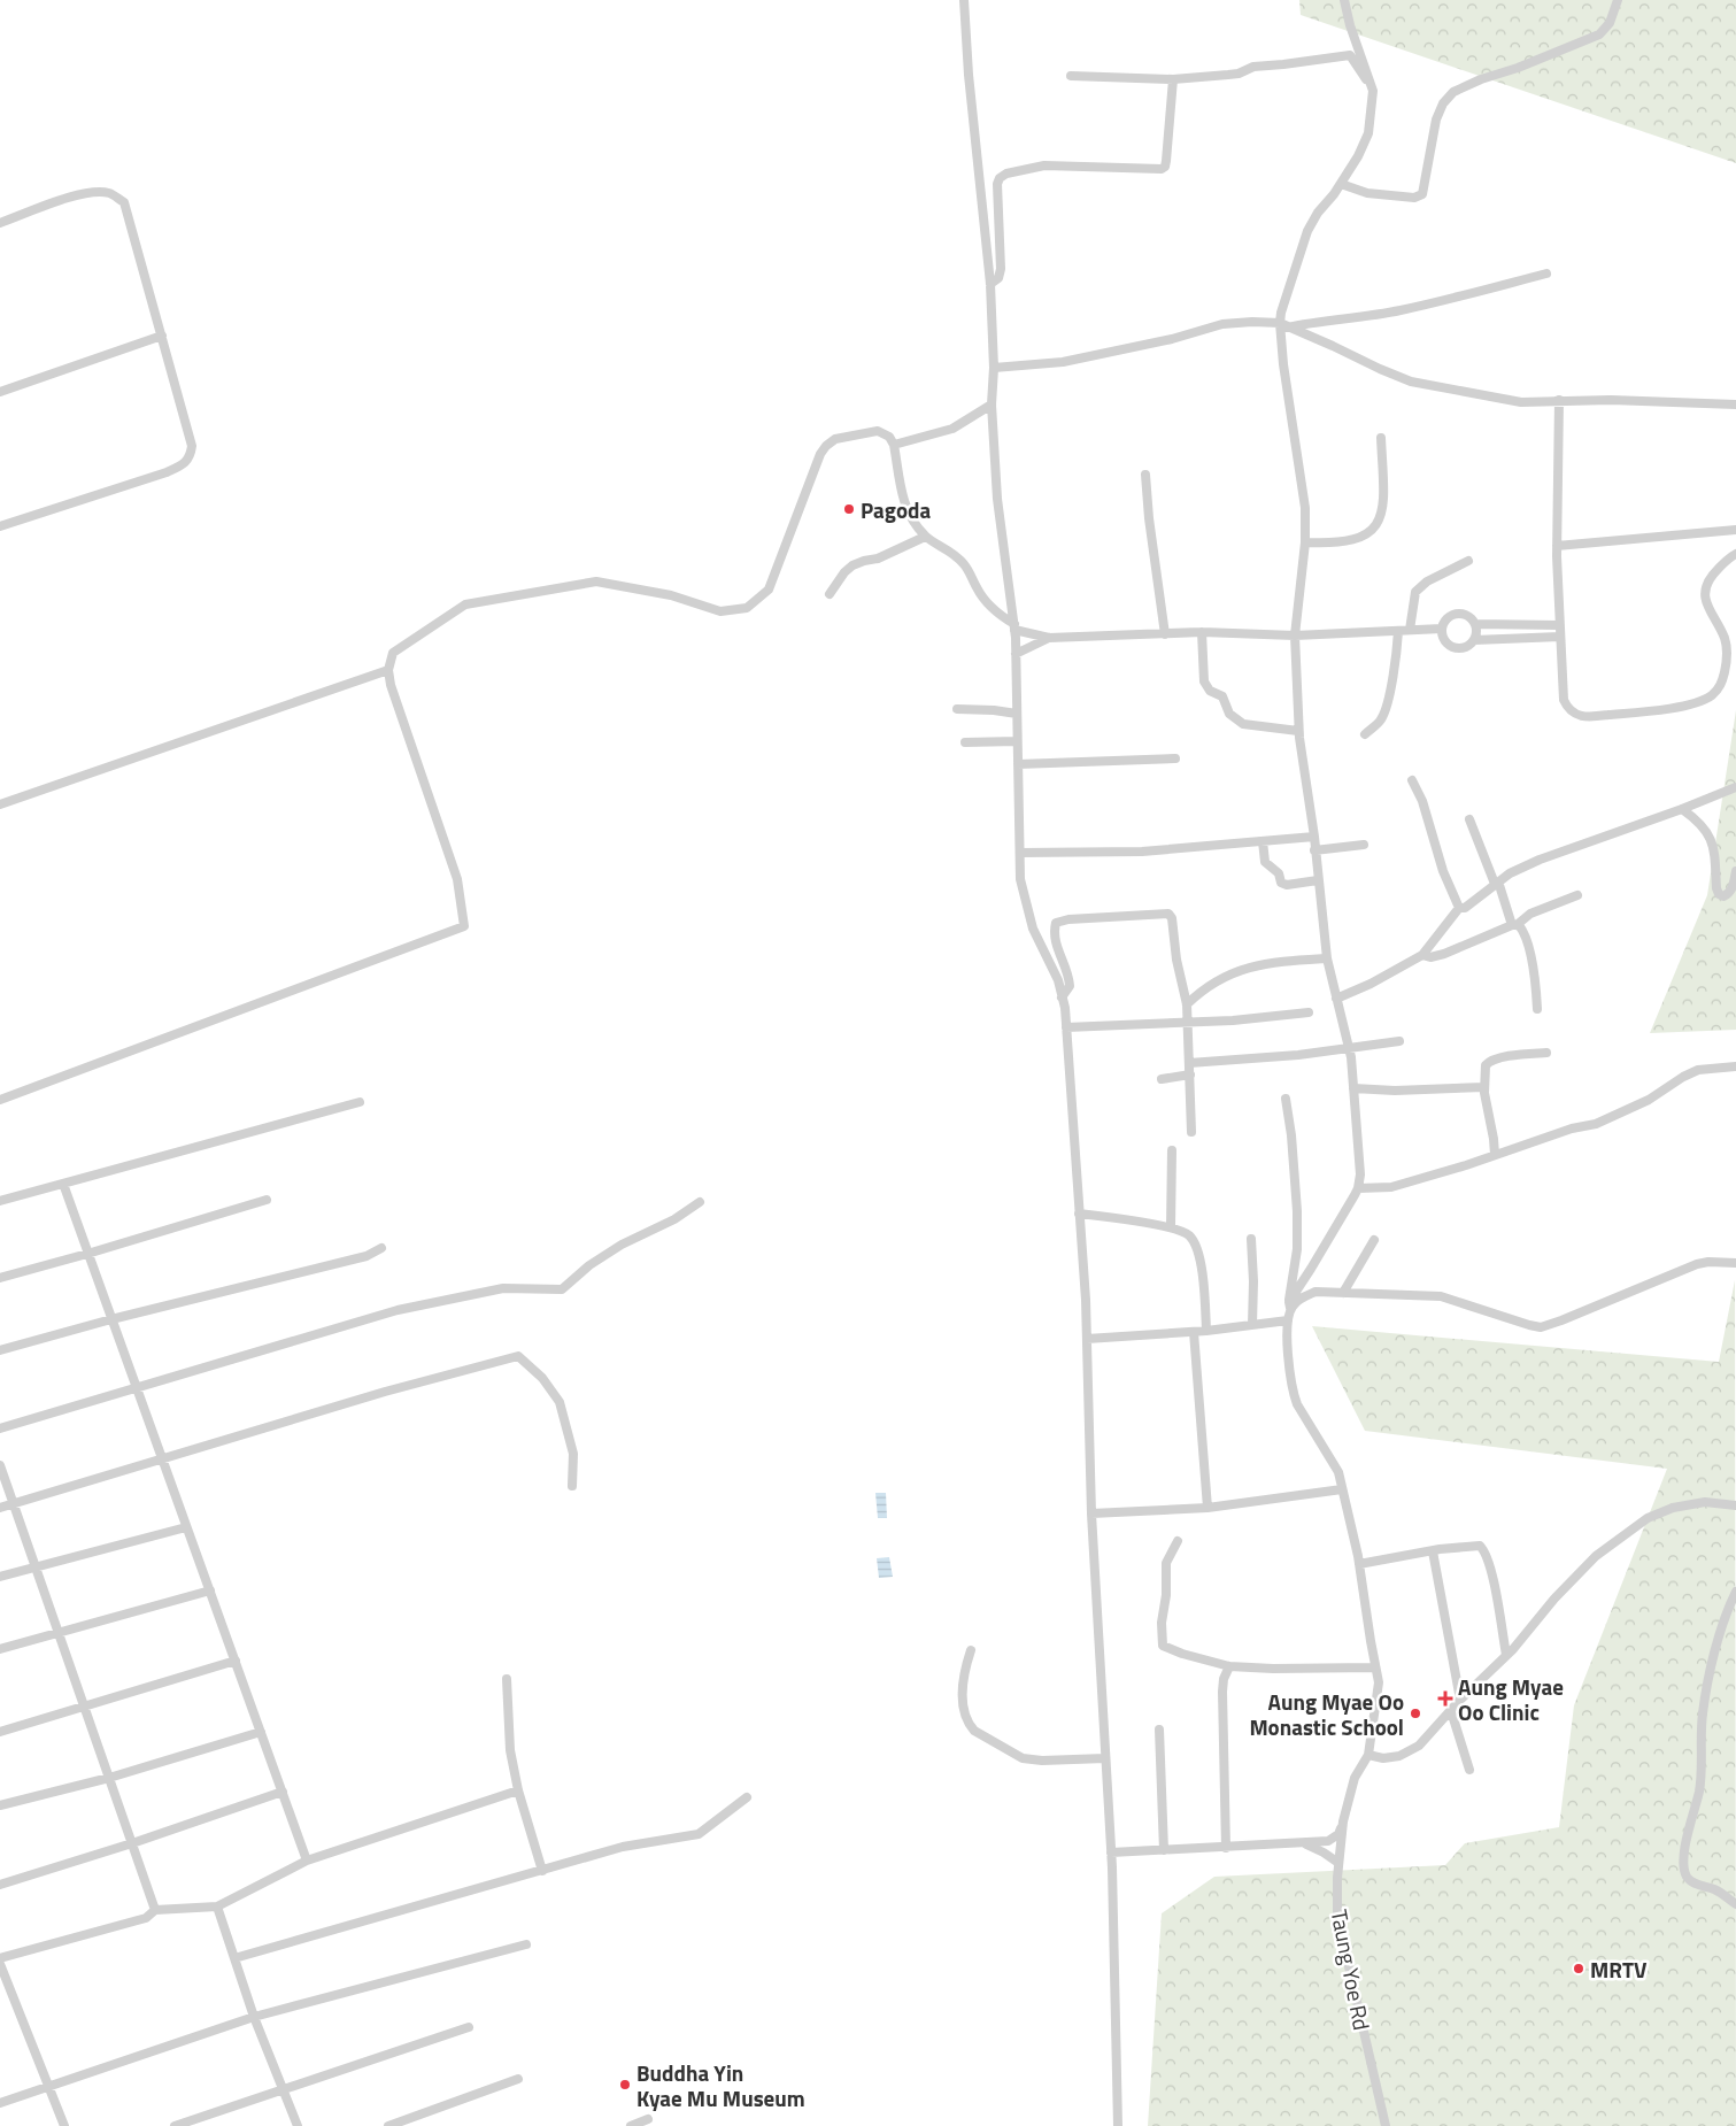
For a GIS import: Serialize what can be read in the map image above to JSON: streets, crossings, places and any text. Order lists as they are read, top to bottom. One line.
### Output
{"streets":{"street":["Taung Yoe Rd"]},"places":{"other":["Pagoda","Aung Myae Oo Monastic School","MRTV","Buddha Yin Kyae Mu Museum"],"health":["Aung Myae Oo Clinic"]}}
